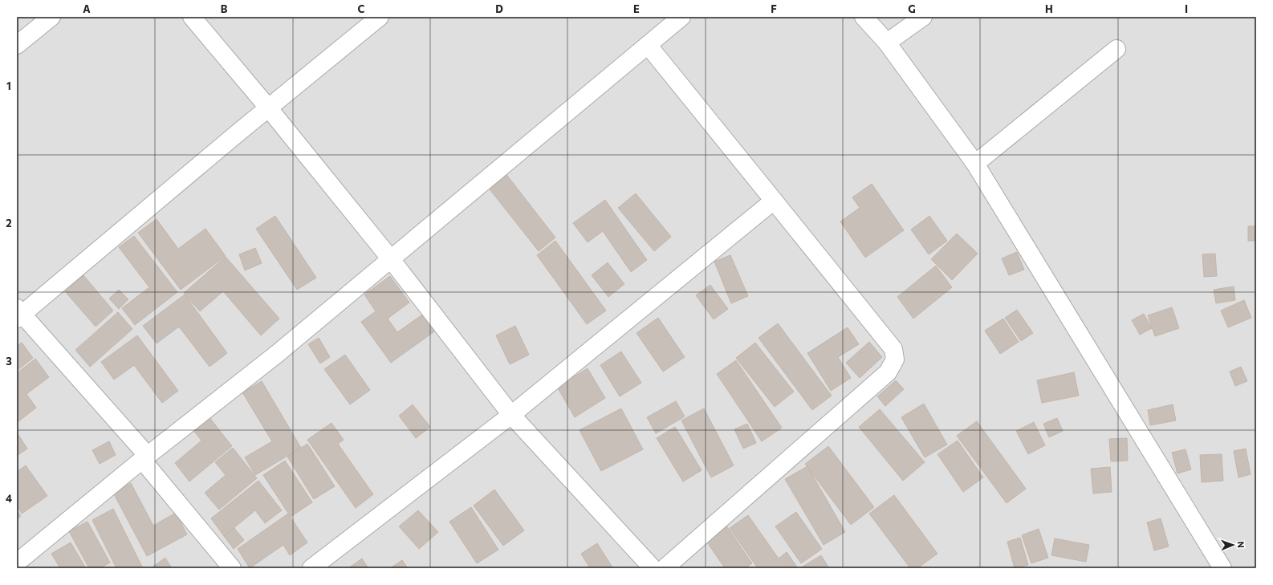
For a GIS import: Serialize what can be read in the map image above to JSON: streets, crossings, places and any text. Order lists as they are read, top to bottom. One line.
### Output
{"north":"right","grid":{"columns":["A","B","C","D","E","F","G","H","I"],"rows":["1","2","3","4"]}}
